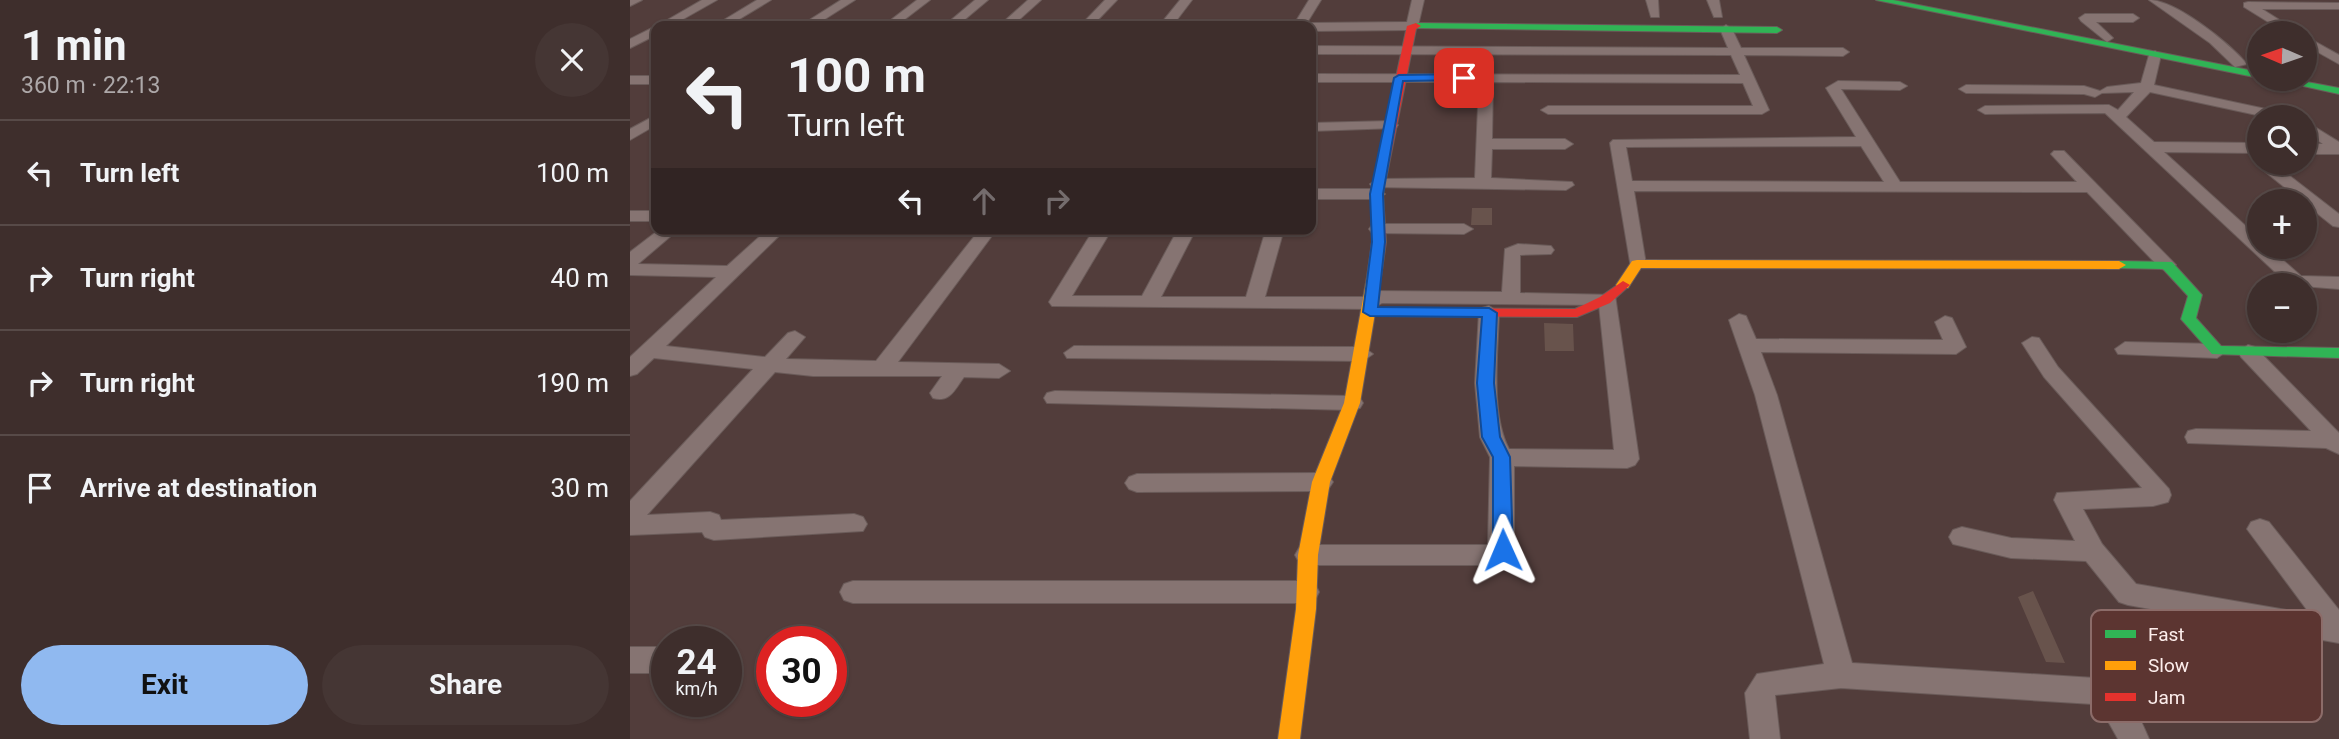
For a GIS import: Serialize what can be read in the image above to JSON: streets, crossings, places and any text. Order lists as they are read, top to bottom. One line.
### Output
{"legend":["Fast","Slow","Jam"],"north":"left","page":{"heading":["1 min","360 m · 22:13"],"map_buttons":["+","−"],"turn":["100 m","Turn left"],"list":[{"name":"Turn left","value":"100 m"},{"name":"Turn right","value":"40 m"},{"name":"Turn right","value":"190 m"},{"name":"Arrive at destination","value":"30 m"}],"speed":"24 km/h","limit":"30","buttons":["Exit","Share"]}}
